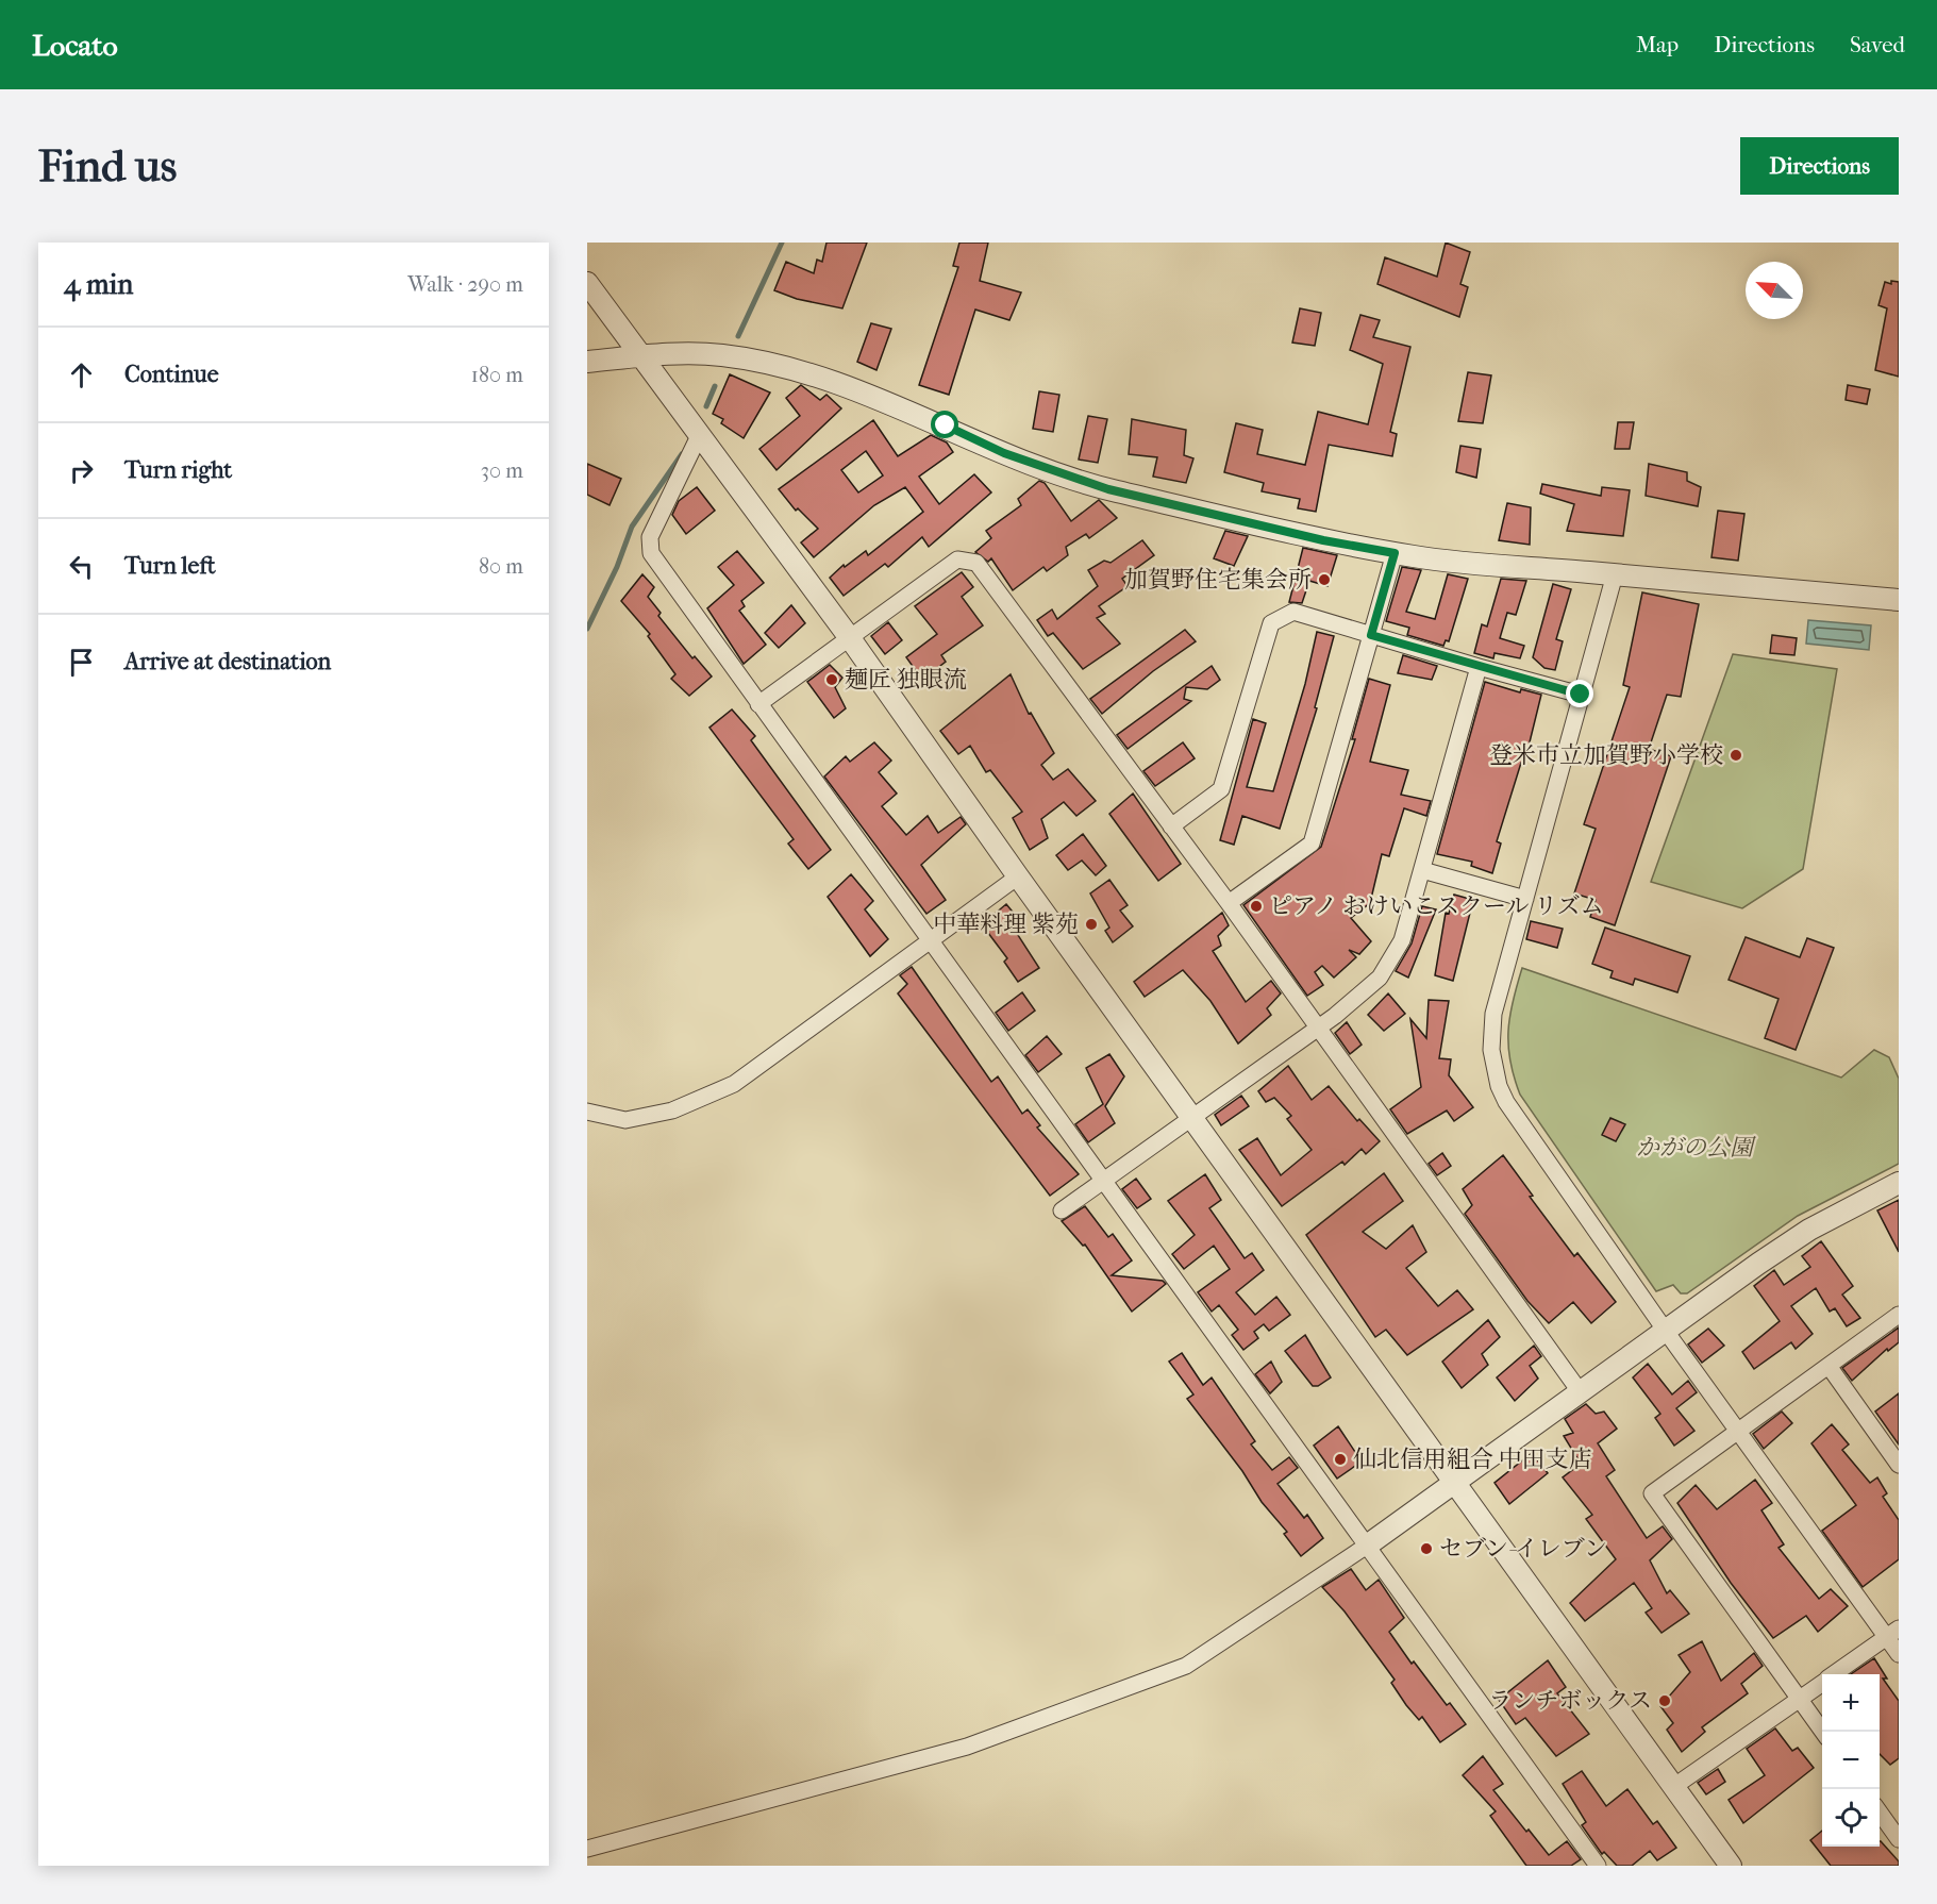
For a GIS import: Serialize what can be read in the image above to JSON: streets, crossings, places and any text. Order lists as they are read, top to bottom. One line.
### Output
{"parks":["かがの公園"],"places":["加賀野住宅集会所","麺匠 独眼流","登米市立加賀野小学校","ピアノ おけいこスクール リズム","中華料理 紫苑","仙北信用組合 中田支店","セブン-イレブン","ランチボックス"],"north":"top left","page":{"header":"Locato","nav":["Map","Directions","Saved"],"buttons":"Directions","title":"Find us","heading":["4 min","Walk · 290 m"],"list":[["Continue","180 m"],["Turn right","30 m"],["Turn left","80 m"],"Arrive at destination"],"map_buttons":["+","−"]}}
